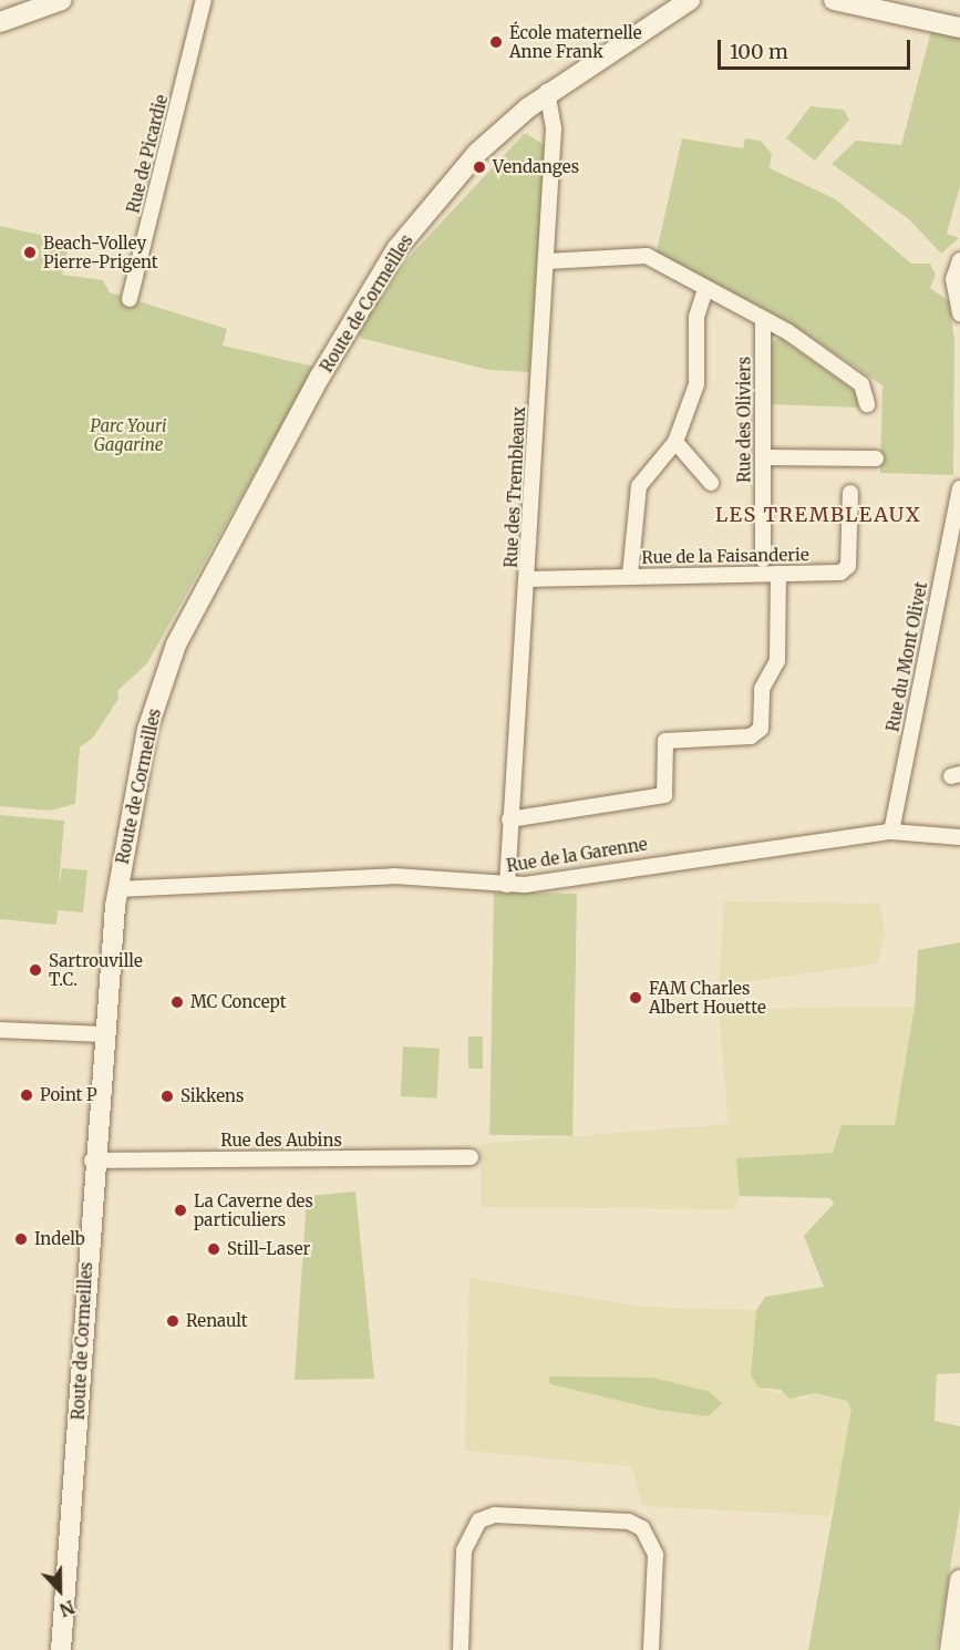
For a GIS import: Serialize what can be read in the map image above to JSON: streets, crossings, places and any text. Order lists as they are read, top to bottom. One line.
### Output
{"streets":{"main road":["Route de Cormeilles"],"street":["Rue de Picardie","Rue des Oliviers","Rue des Trembleaux","Rue de la Faisanderie","Rue du Mont Olivet","Rue de la Garenne","Rue des Aubins"]},"crossings":[["Route de Cormeilles","Rue des Trembleaux"],["Route de Cormeilles","Rue de la Garenne"],["Route de Cormeilles","Rue des Aubins"],["Rue des Trembleaux","Rue de la Faisanderie"],["Rue des Trembleaux","Rue de la Garenne"],["Rue du Mont Olivet","Rue de la Garenne"]],"districts":["LES TREMBLEAUX"],"parks":["Parc Youri Gagarine"],"places":["École maternelle Anne Frank","Vendanges","Beach-Volley Pierre-Prigent","Sartrouville T.C.","FAM Charles Albert Houette","MC Concept","Point P","Sikkens","La Caverne des particuliers","Indelb","Still-Laser","Renault"],"scale_bar":"100 m","north":"bottom"}
